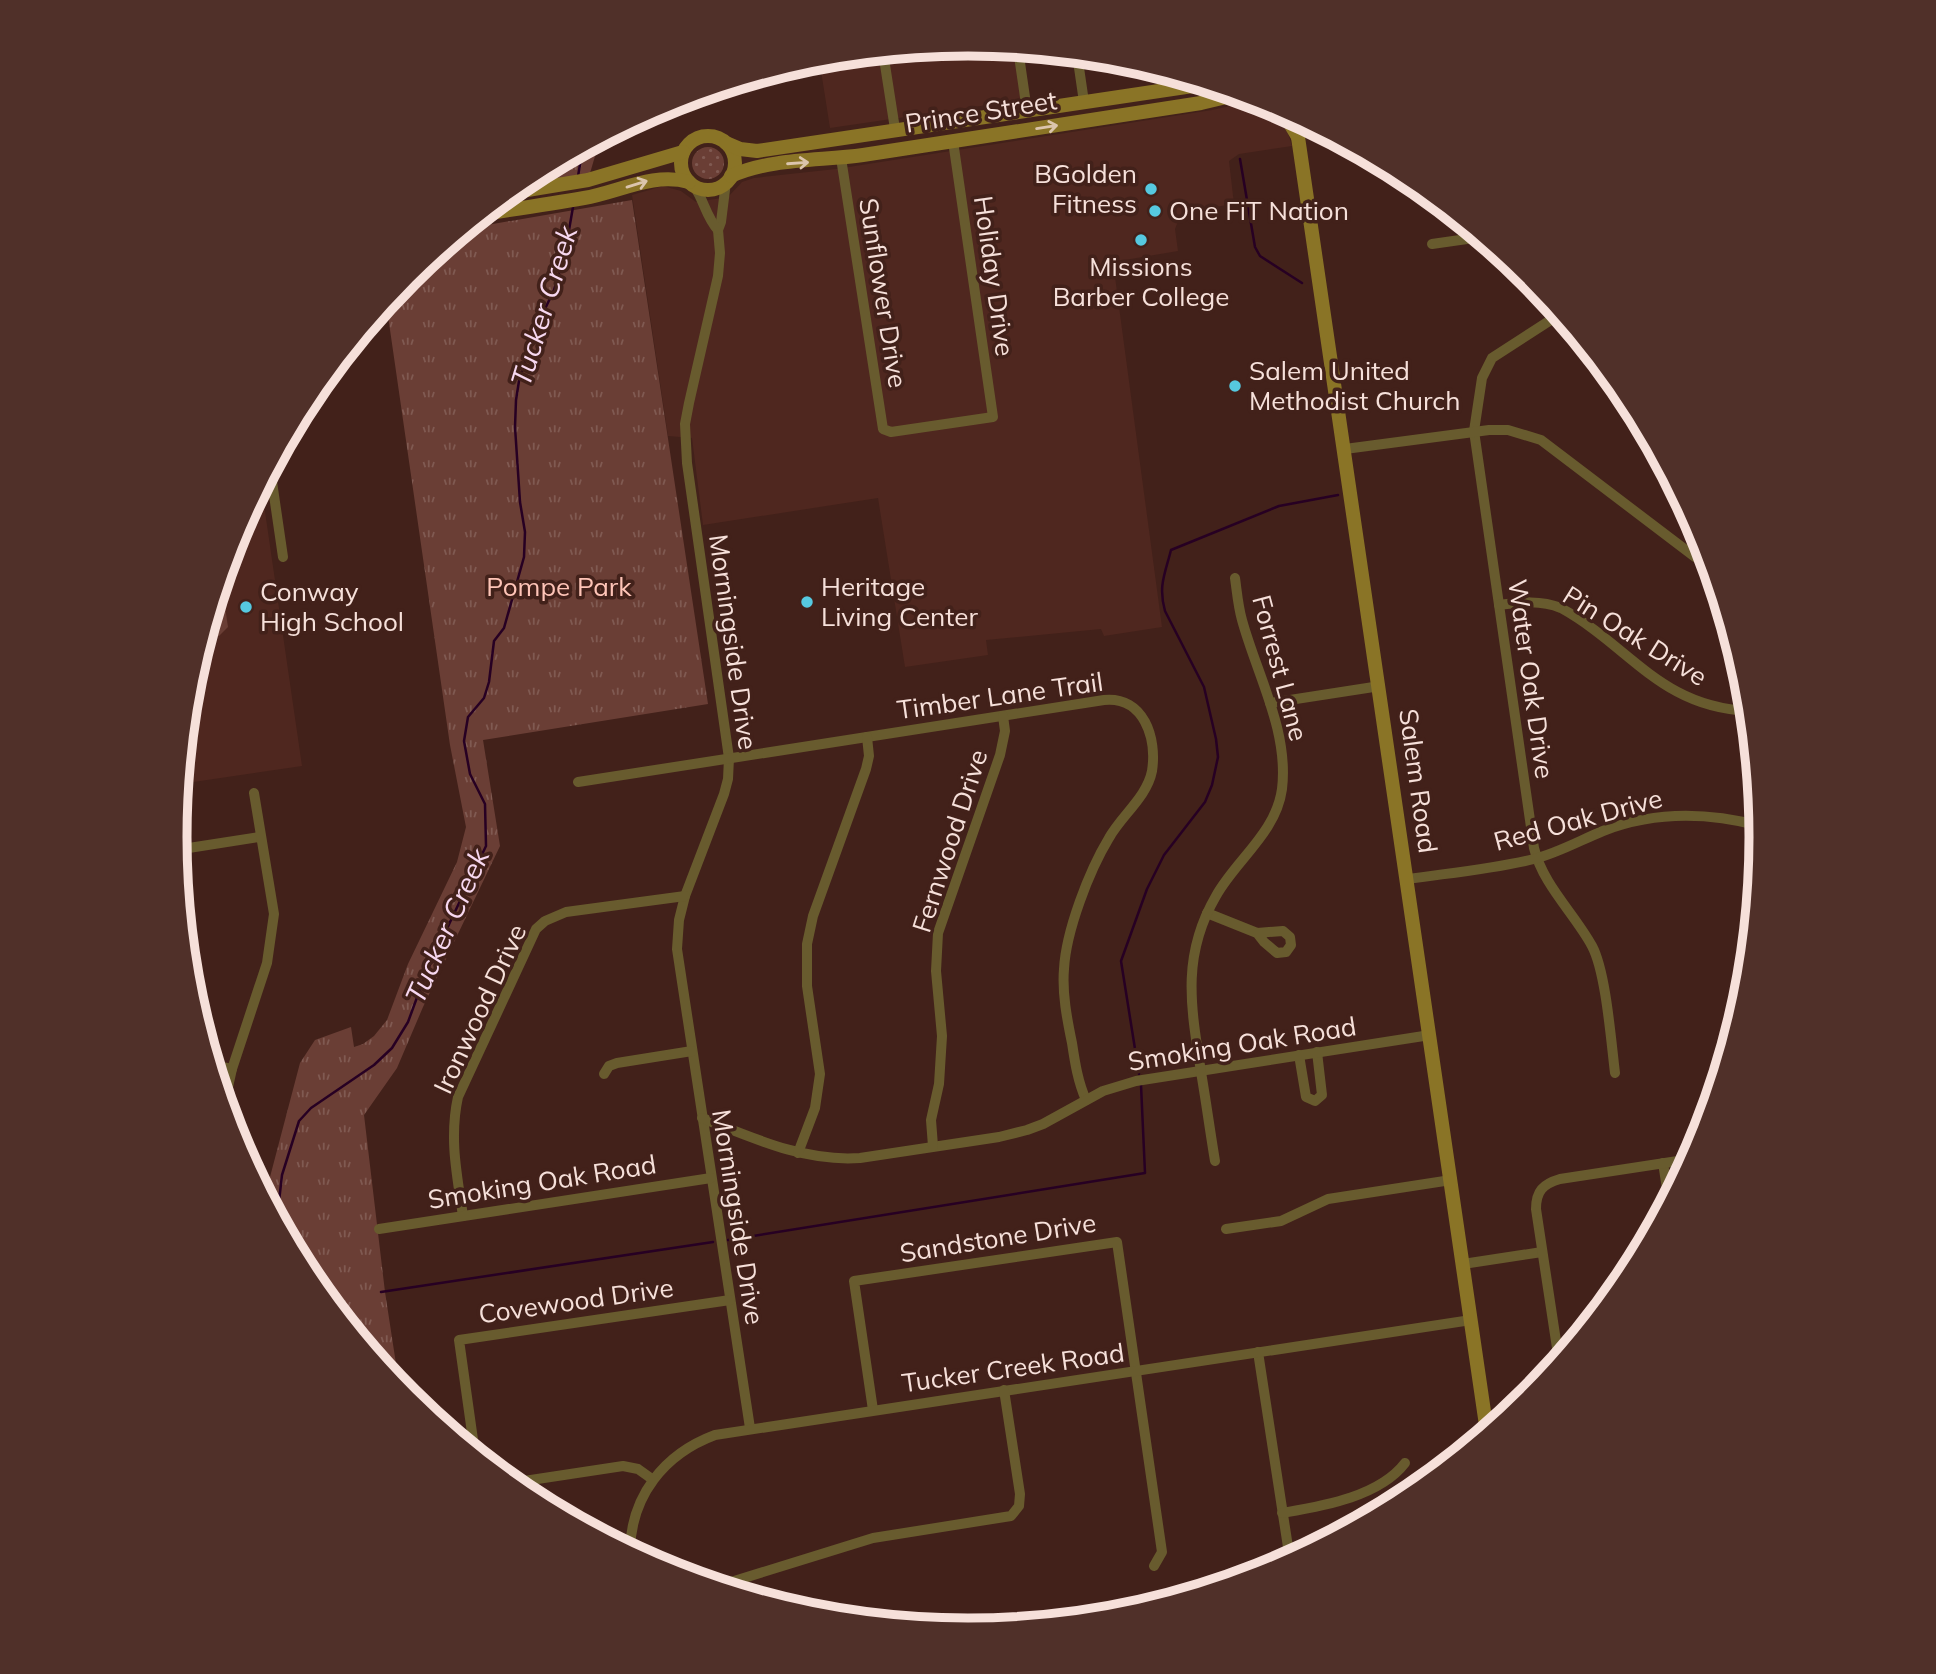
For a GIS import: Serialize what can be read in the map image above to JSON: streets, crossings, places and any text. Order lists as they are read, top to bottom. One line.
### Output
{"streets":{"main road":["Prince Street","Salem Road"],"street":["Holiday Drive","Sunflower Drive","Pin Oak Drive","Morningside Drive","Forrest Lane","Water Oak Drive","Timber Lane Trail","Red Oak Drive","Fernwood Drive","Ironwood Drive","Smoking Oak Road","Sandstone Drive","Covewood Drive","Tucker Creek Road"]},"crossings":[["Prince Street","Holiday Drive"],["Prince Street","Sunflower Drive"],["Prince Street","Morningside Drive"],["Holiday Drive","Sunflower Drive"],["Pin Oak Drive","Water Oak Drive"],["Morningside Drive","Timber Lane Trail"],["Morningside Drive","Ironwood Drive"],["Morningside Drive","Smoking Oak Road"],["Morningside Drive","Covewood Drive"],["Morningside Drive","Tucker Creek Road"],["Forrest Lane","Smoking Oak Road"],["Water Oak Drive","Red Oak Drive"],["Timber Lane Trail","Fernwood Drive"],["Timber Lane Trail","Smoking Oak Road"],["Salem Road","Red Oak Drive"],["Salem Road","Smoking Oak Road"],["Salem Road","Tucker Creek Road"],["Fernwood Drive","Smoking Oak Road"],["Ironwood Drive","Smoking Oak Road"],["Sandstone Drive","Tucker Creek Road"]],"water":["Tucker Creek"],"parks":["Pompe Park"],"places":["BGolden Fitness","One FiT Nation","Missions Barber College","Salem United Methodist Church","Heritage Living Center","Conway High School"]}
